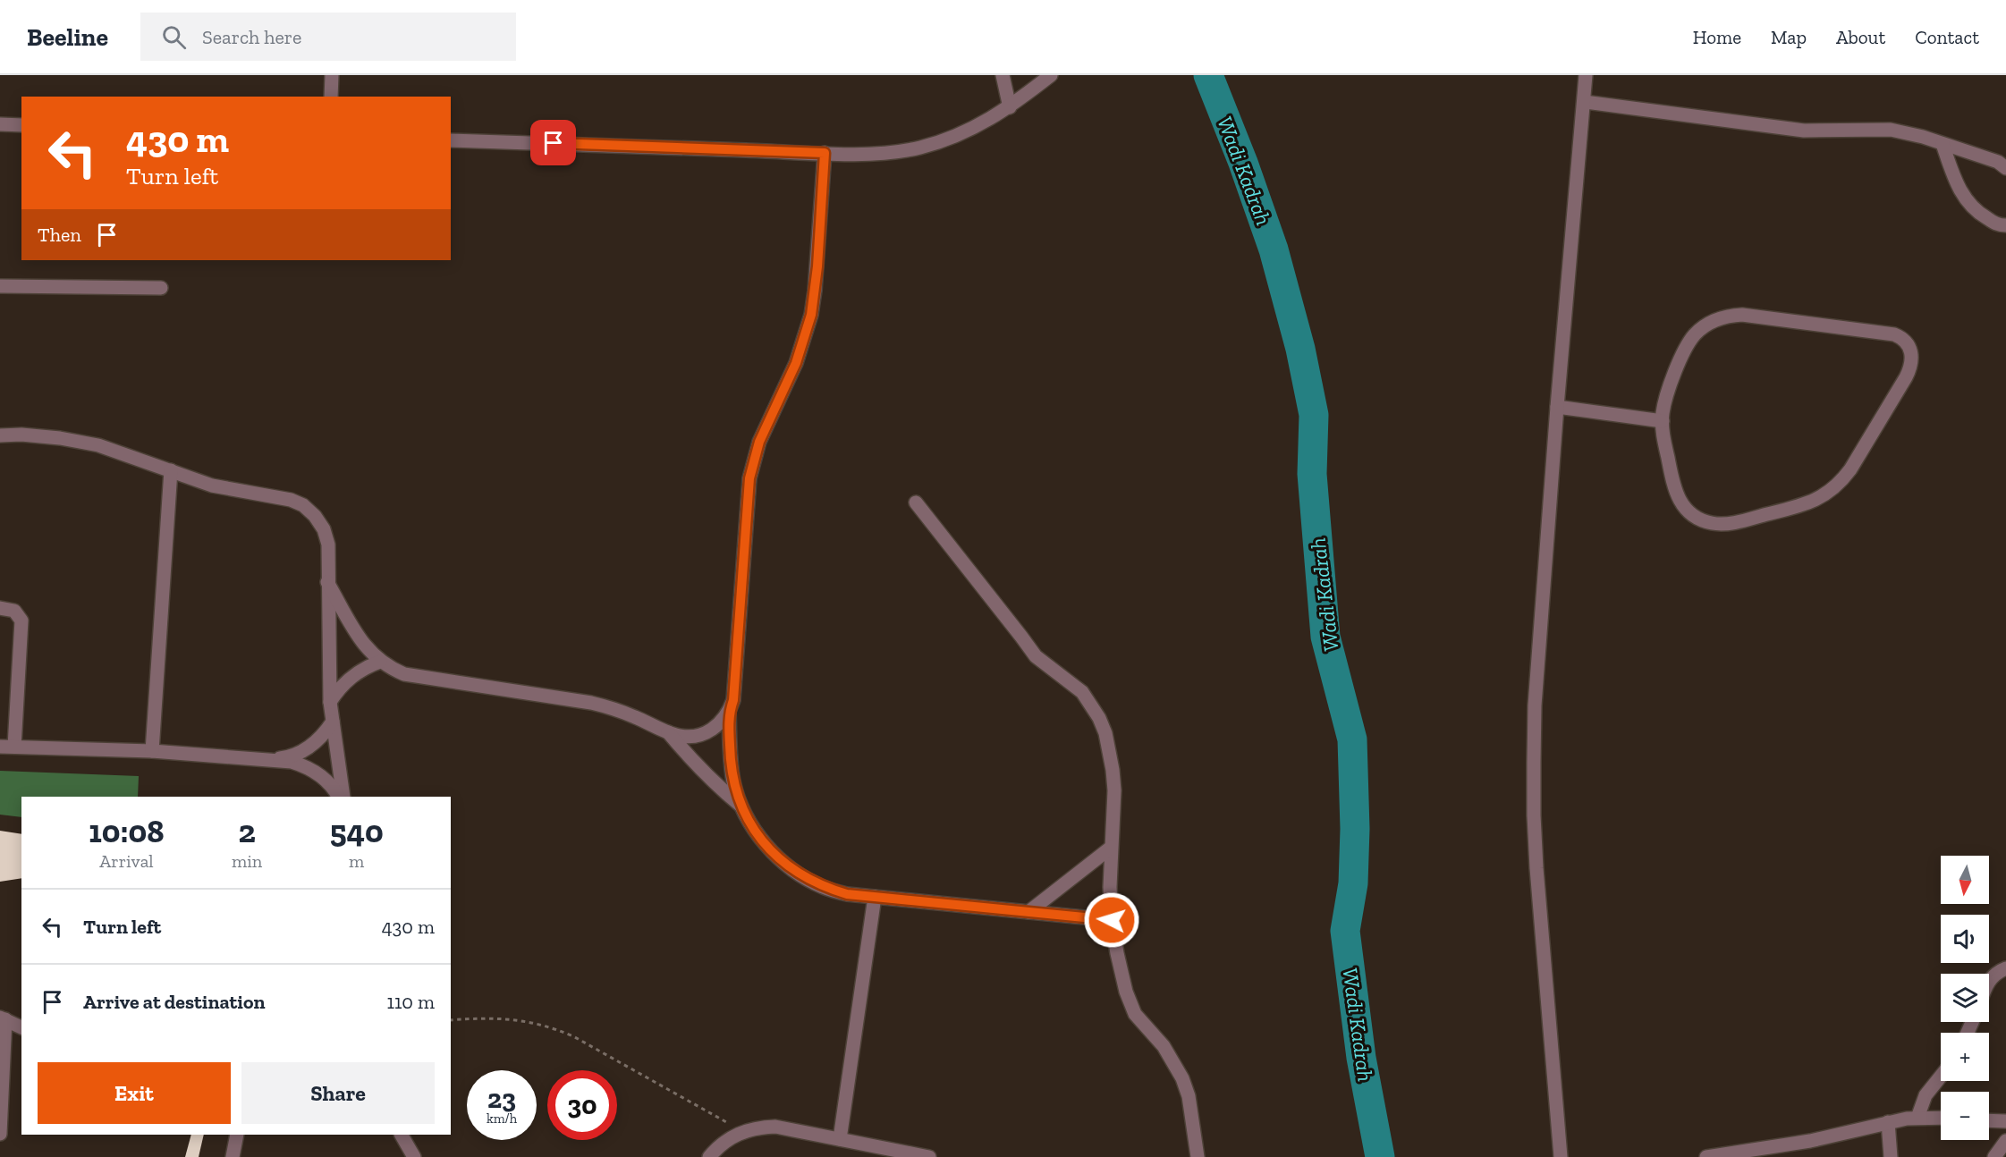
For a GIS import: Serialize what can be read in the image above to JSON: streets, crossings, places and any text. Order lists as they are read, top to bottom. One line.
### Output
{"water":["Wadi Kadrah"],"north":"bottom","page":{"header":"Beeline","search":"Search here","nav":["Home","Map","About","Contact"],"turn":["430 m","Turn left"],"then":"Then","eta":["10:08","Arrival","2","min","540","m"],"map_buttons":["+","−"],"list":[{"name":"Turn left","value":"430 m"},{"name":"Arrive at destination","value":"110 m"}],"buttons":["Exit","Share"],"speed":"23 km/h","limit":"30"}}
